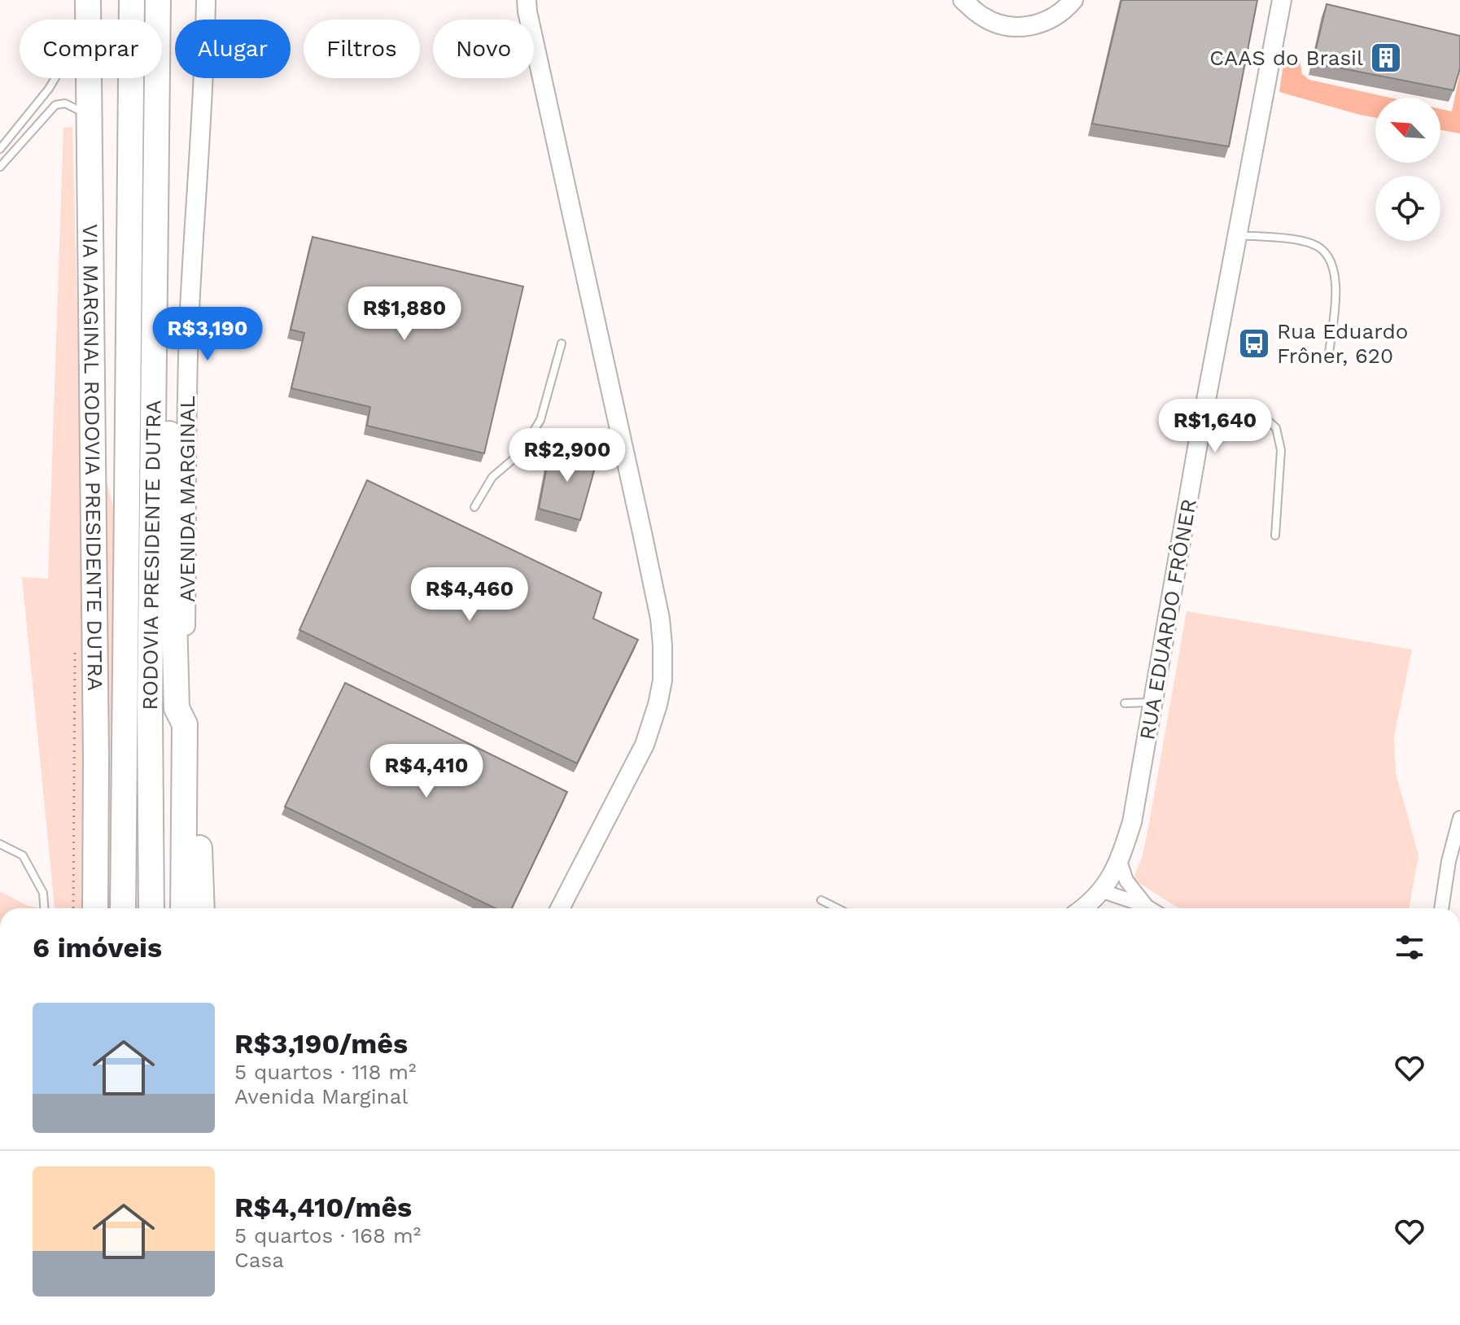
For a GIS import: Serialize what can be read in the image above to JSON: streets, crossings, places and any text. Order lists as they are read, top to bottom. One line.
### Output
{"streets":{"highway":["VIA MARGINAL RODOVIA PRESIDENTE DUTRA","RODOVIA PRESIDENTE DUTRA"],"main road":["AVENIDA MARGINAL","RUA EDUARDO FRÔNER"]},"crossings":[["AVENIDA MARGINAL","RODOVIA PRESIDENTE DUTRA"]],"places":{"building":["CAAS do Brasil"],"bus stop":["Rua Eduardo Frôner, 620"]},"north":"top left","page":{"chip":["Comprar","Alugar","Filtros","Novo"],"price":["R$1,880","R$3,190","R$1,640","R$2,900","R$4,460","R$4,410"],"heading":"6 imóveis","list":[{"name":"R$3,190/mês","note":"5 quartos · 118 m² · Avenida Marginal"},{"name":"R$4,410/mês","note":"5 quartos · 168 m² · Casa"}]}}
